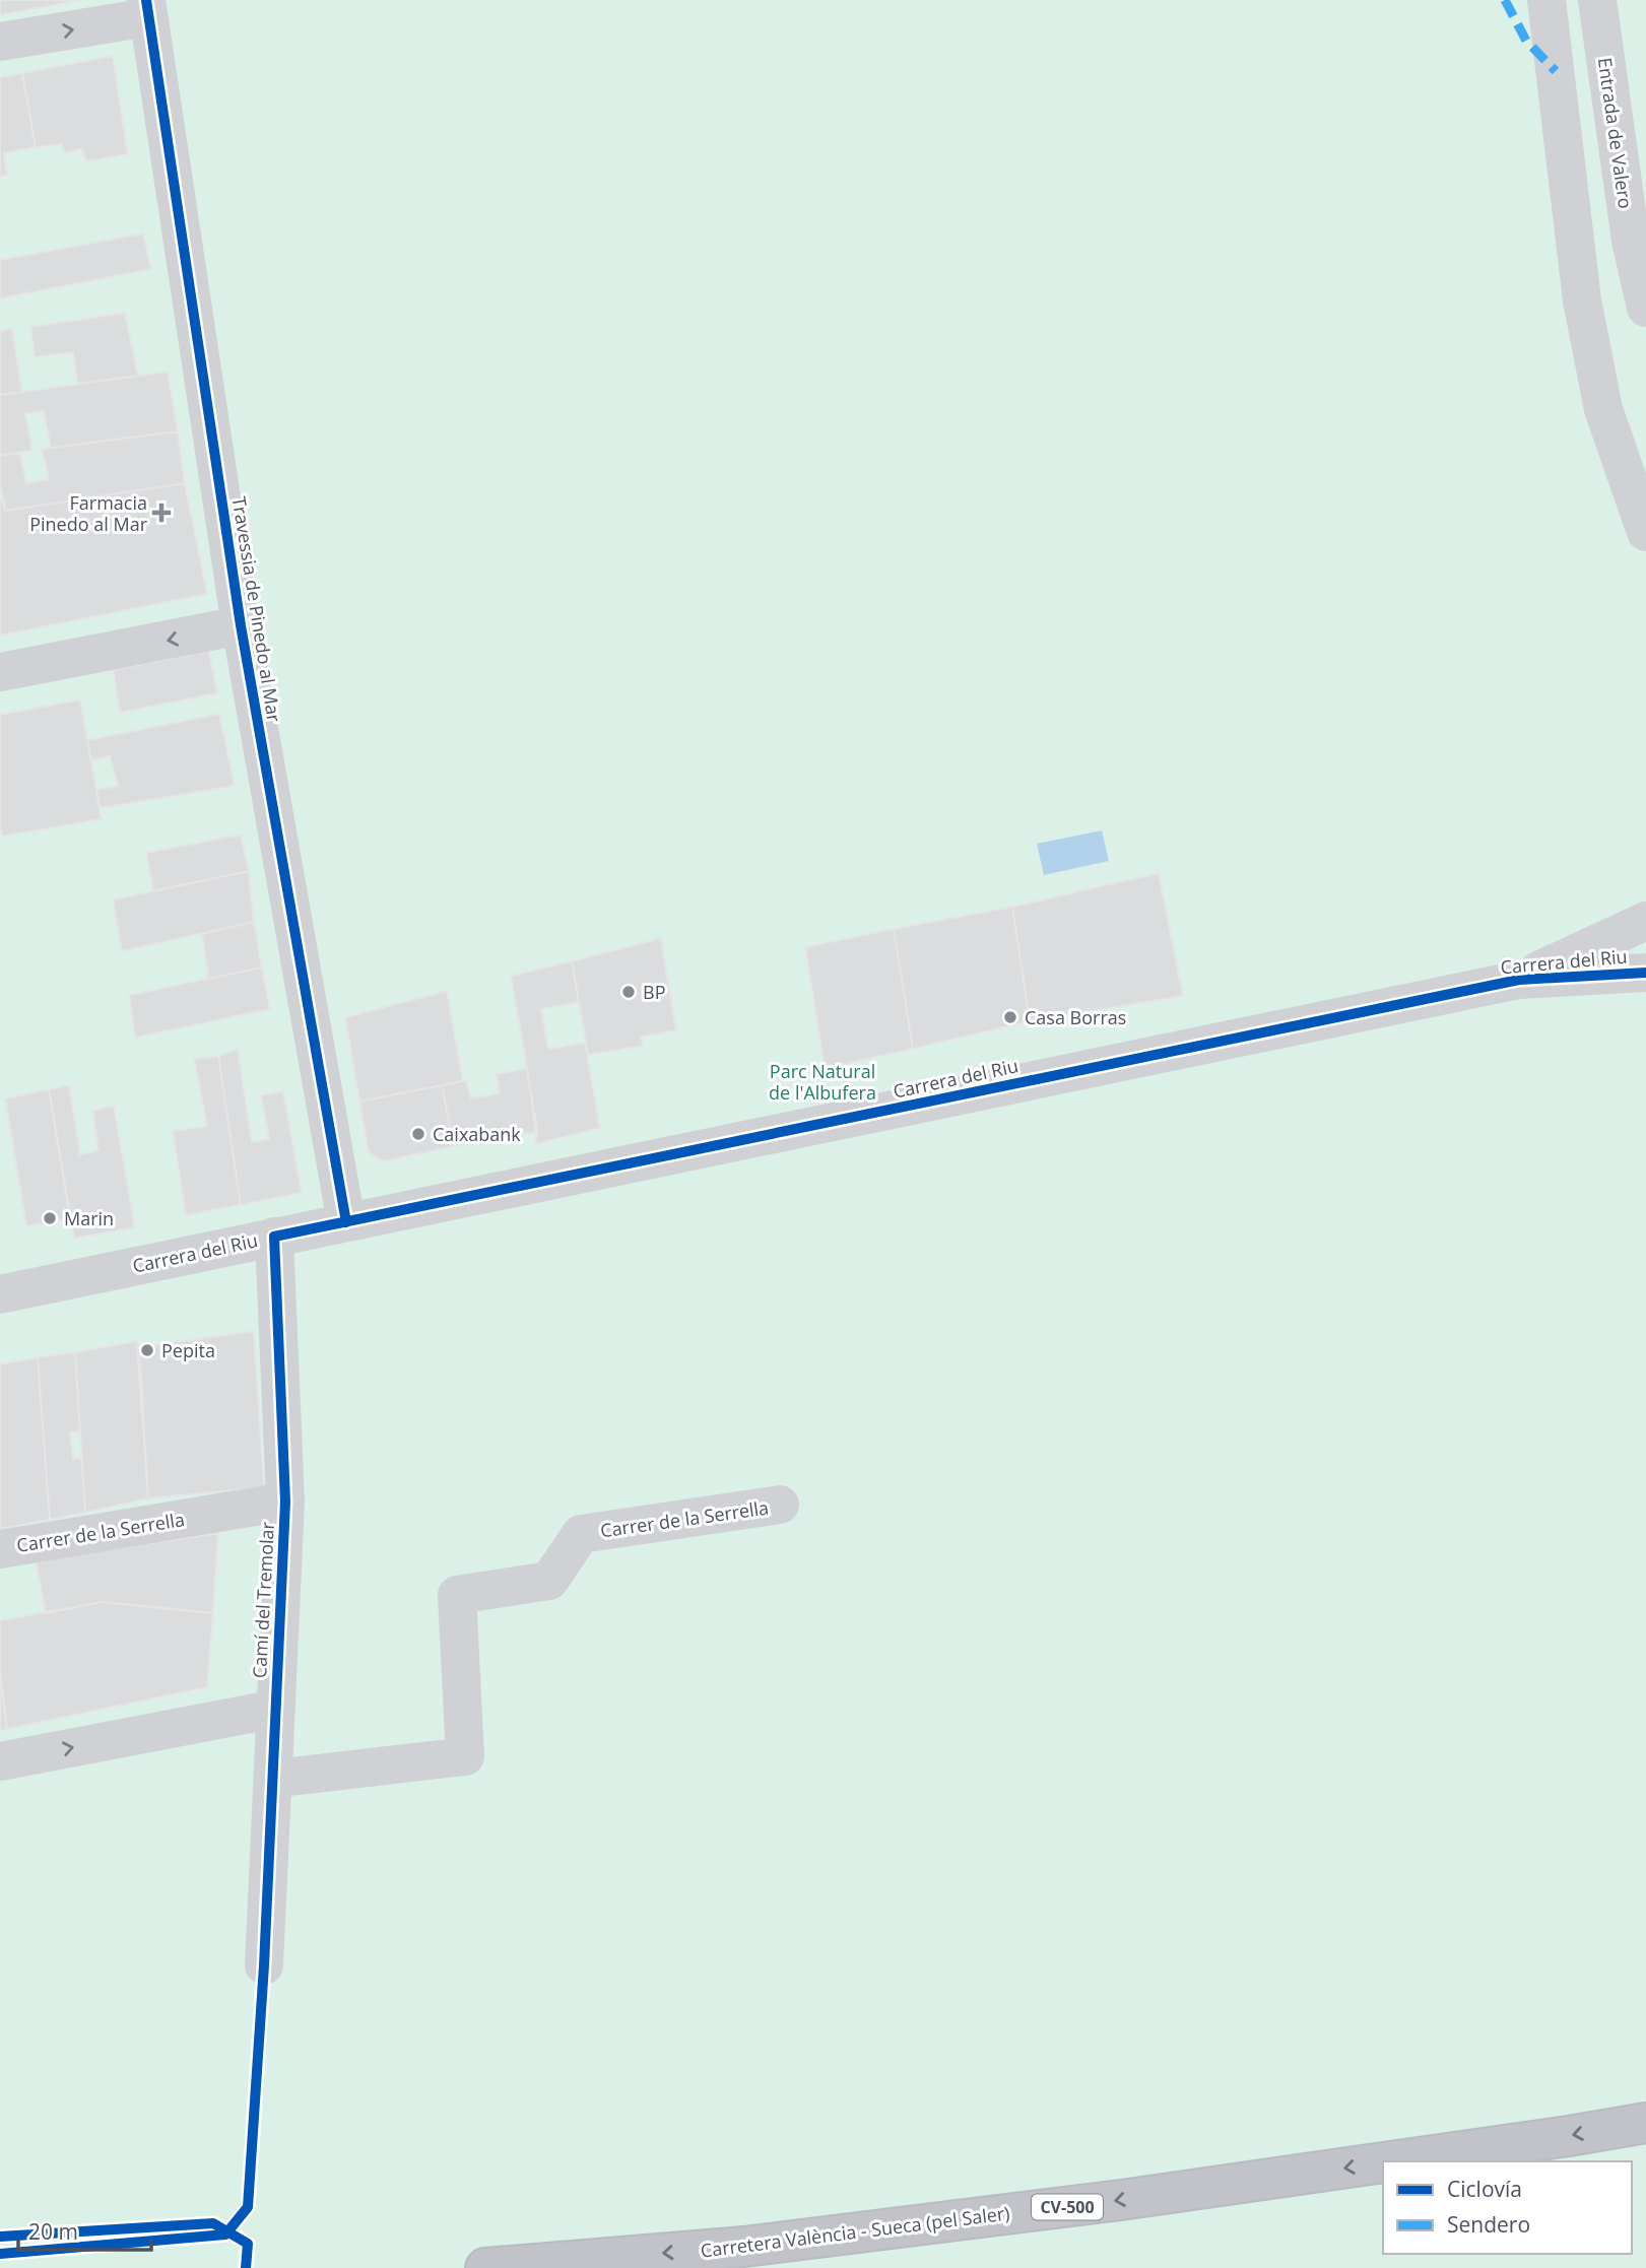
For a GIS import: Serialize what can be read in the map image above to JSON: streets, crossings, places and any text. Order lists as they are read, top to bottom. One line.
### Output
{"streets":{"highway":["CV-500","Carretera València - Sueca (pel Saler)"],"street":["Entrada de Valero","Travessia de Pinedo al Mar","Carrera del Riu","Carrer de la Serrella","Camí del Tremolar"]},"crossings":[["Travessia de Pinedo al Mar","Carrera del Riu"],["Carrera del Riu","Camí del Tremolar"],["Carrer de la Serrella","Camí del Tremolar"]],"one_way":["Carretera València - Sueca (pel Saler)"],"parks":["Parc Natural de l'Albufera"],"places":{"health":["Farmacia Pinedo al Mar"],"other":["BP","Casa Borras","Caixabank","Marin","Pepita"]},"legend":["Ciclovía","Sendero"],"scale_bar":"20 m"}
